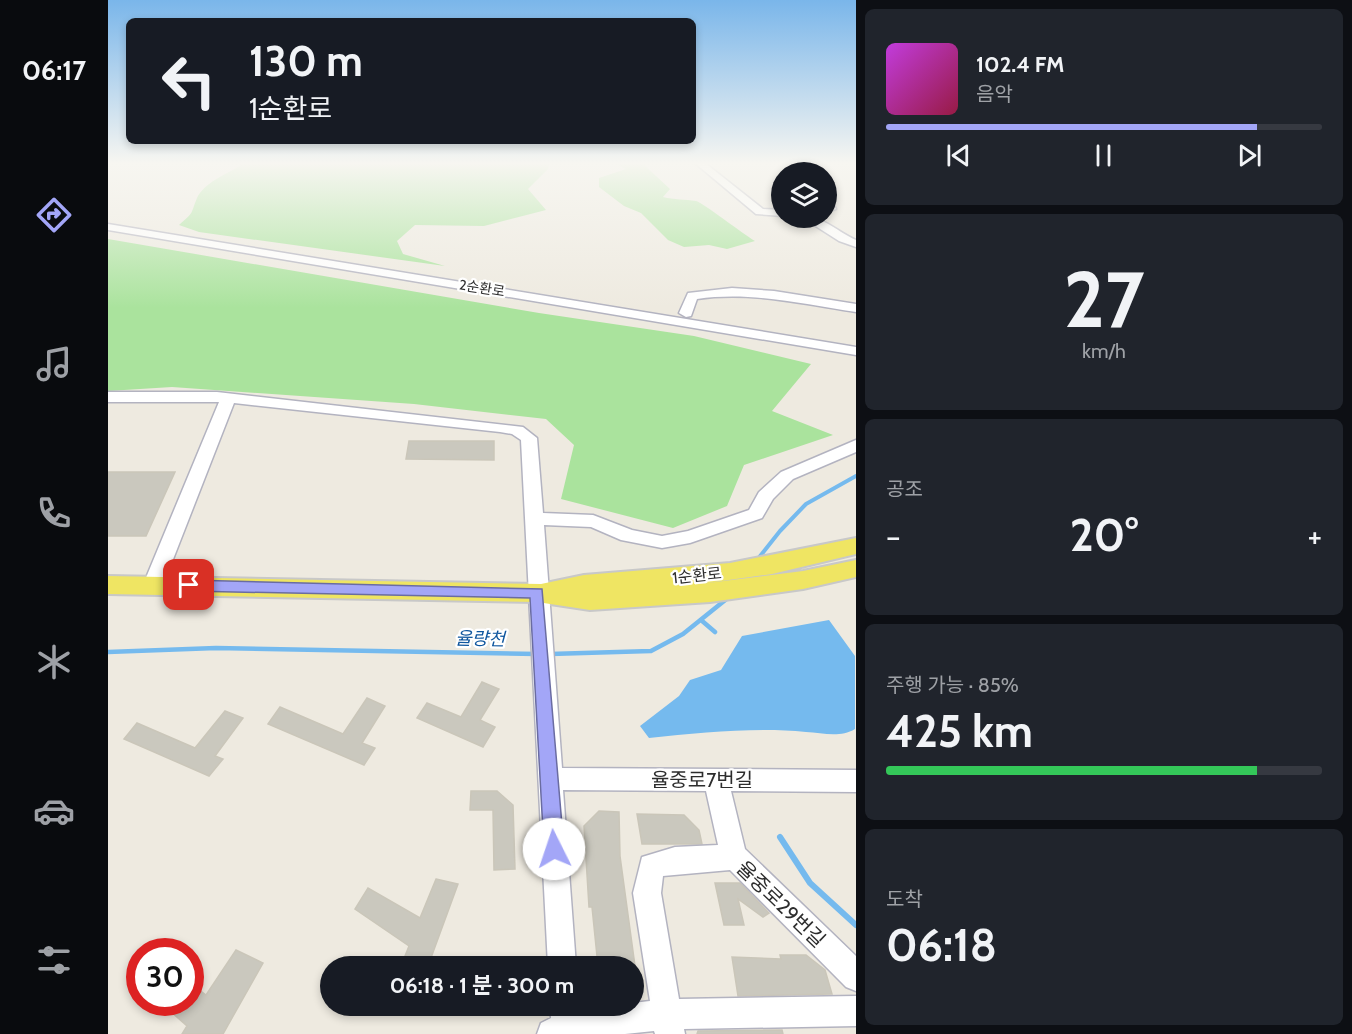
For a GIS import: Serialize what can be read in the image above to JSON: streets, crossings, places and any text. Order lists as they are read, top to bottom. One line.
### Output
{"streets":{"main road":["1순환로"],"street":["2순환로","율중로7번길","율중로29번길"]},"water":["율량천"],"page":{"tabs":"06:17","turn":["130 m","1순환로"],"song":["102.4 FM","음악"],"tile":[["27","km/h"],"공조",["주행 가능 · 85%","425 km"],["도착","06:18"]],"heat":["−","20°","+"],"limit":"30","trip":"06:18 · 1 분 · 300 m"}}
